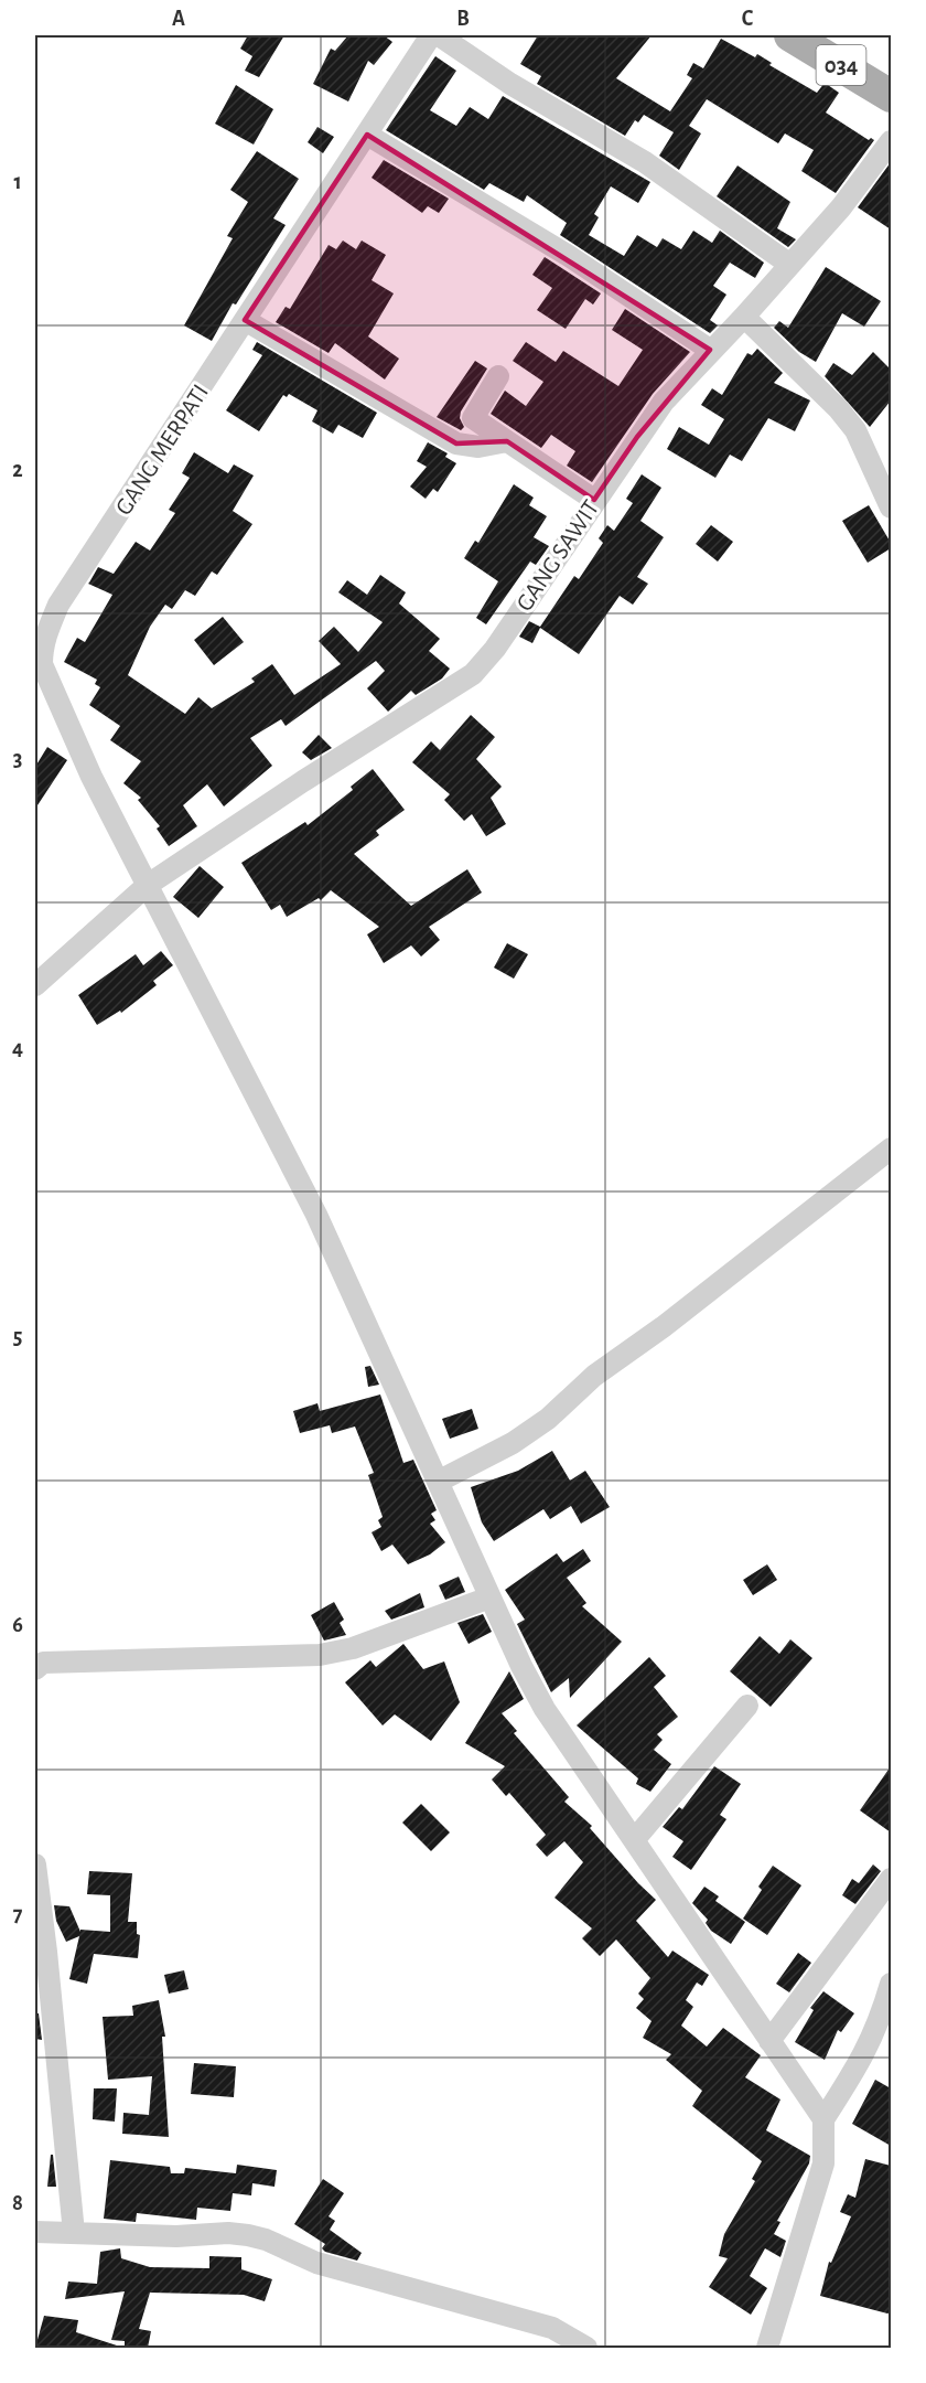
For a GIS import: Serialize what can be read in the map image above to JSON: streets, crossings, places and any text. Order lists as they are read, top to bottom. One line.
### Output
{"streets":{"main road":["034"],"street":["GANG MERPATI","GANG SAWIT"]},"crossings":[["GANG MERPATI","GANG SAWIT"]],"grid":{"columns":["A","B","C"],"rows":["1","2","3","4","5","6","7","8"]}}
